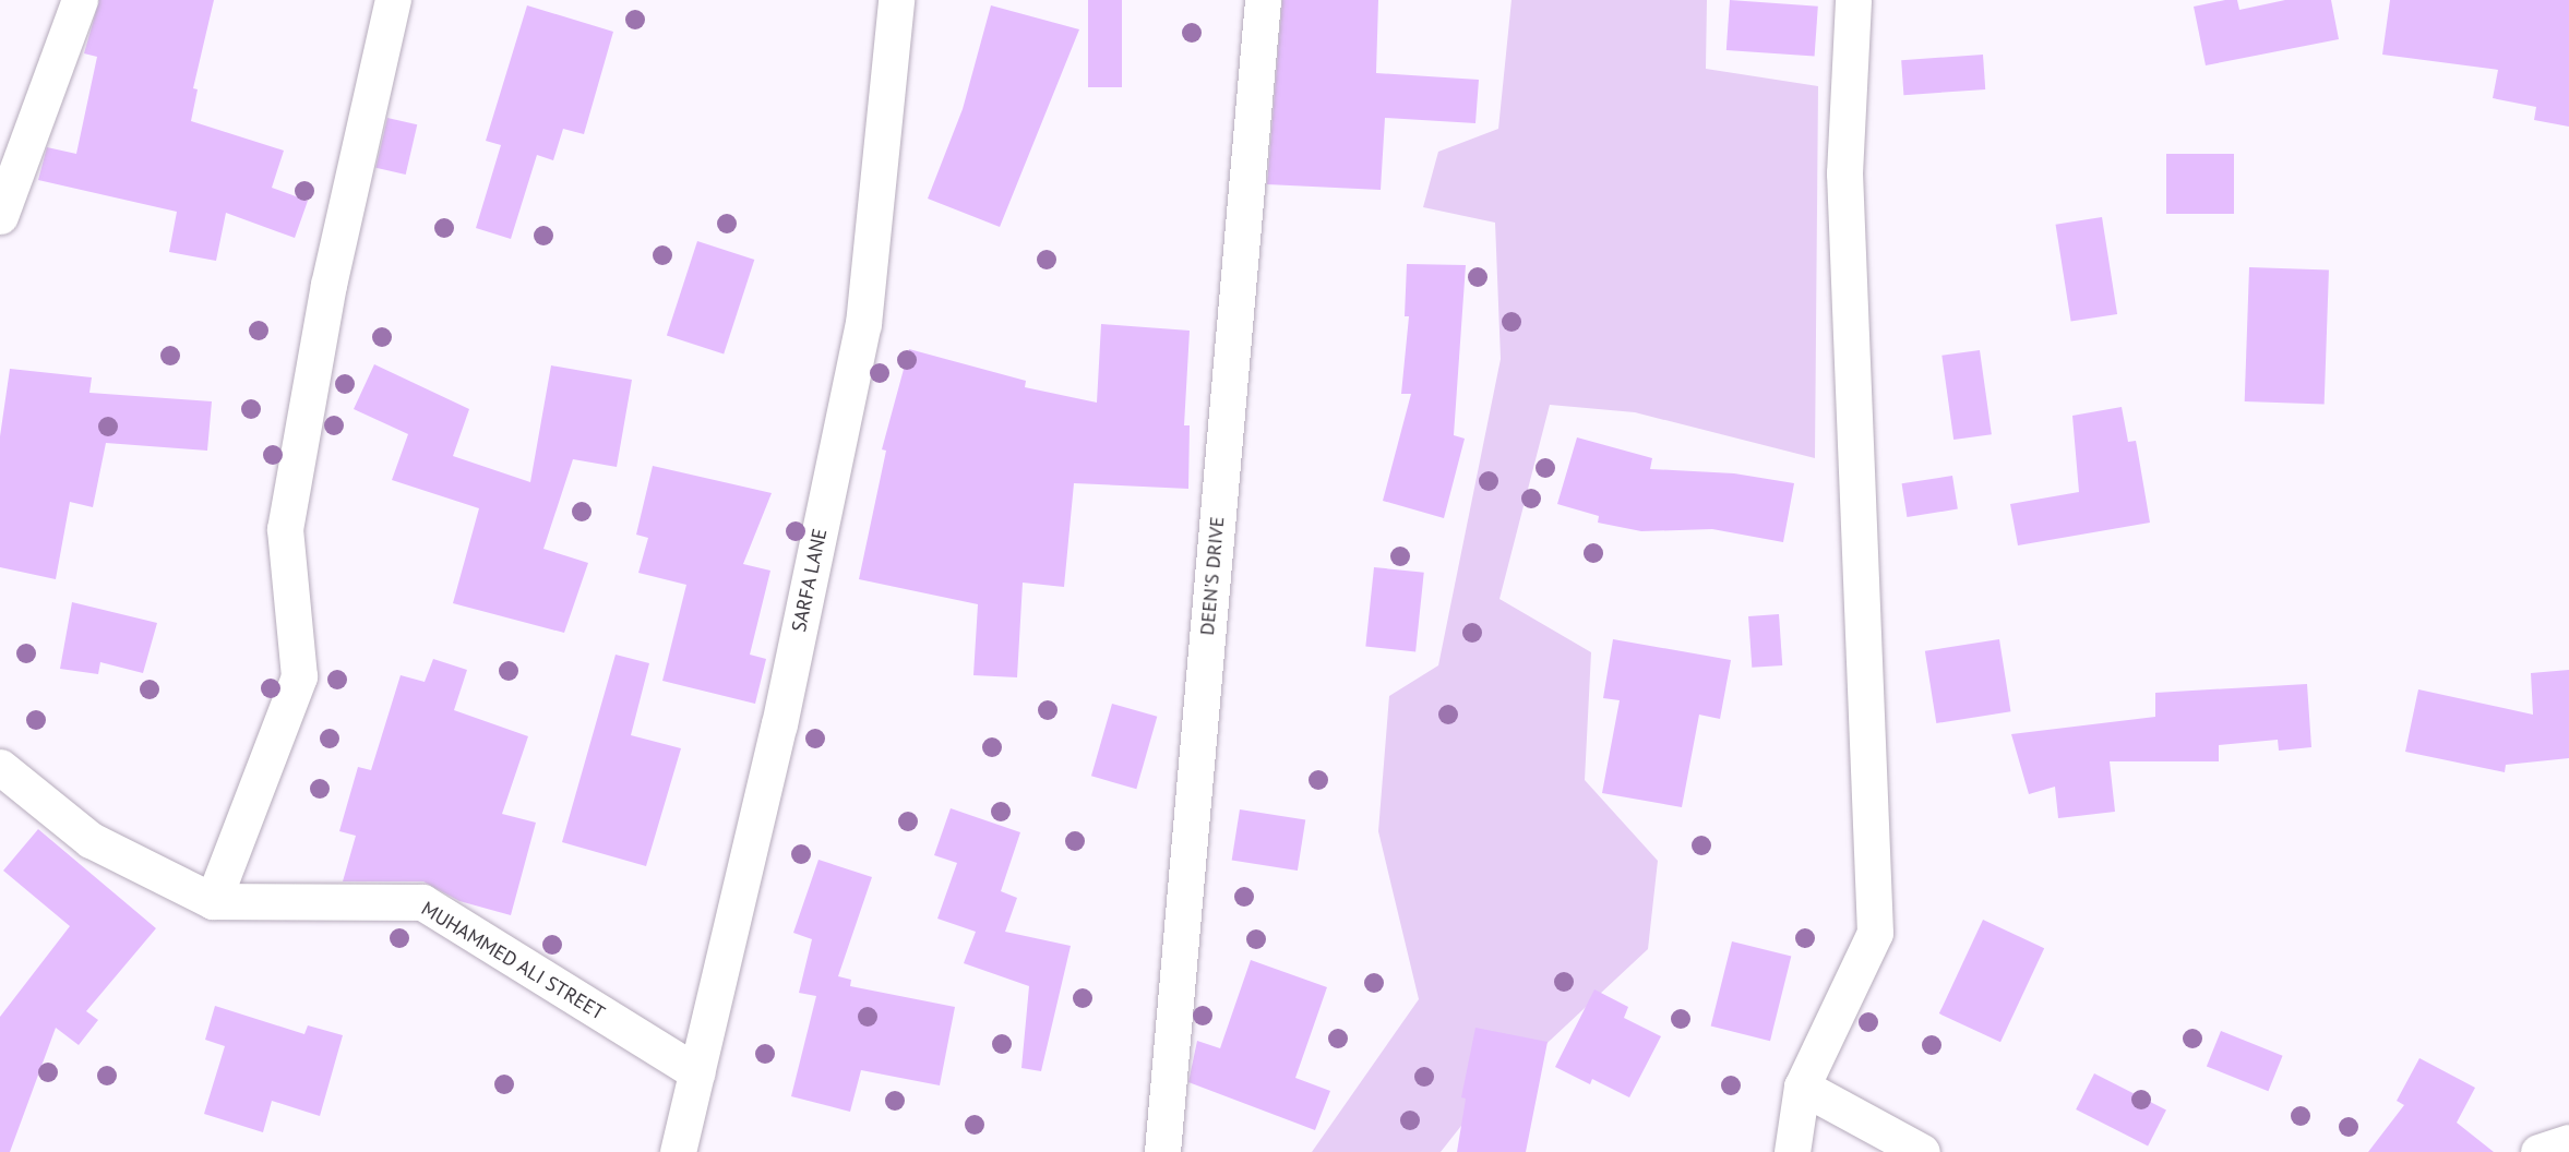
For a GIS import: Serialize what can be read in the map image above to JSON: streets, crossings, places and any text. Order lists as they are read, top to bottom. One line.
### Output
{"streets":{"street":["DEEN'S DRIVE","SARFA LANE","MUHAMMED ALI STREET"]},"crossings":[["SARFA LANE","MUHAMMED ALI STREET"]]}
